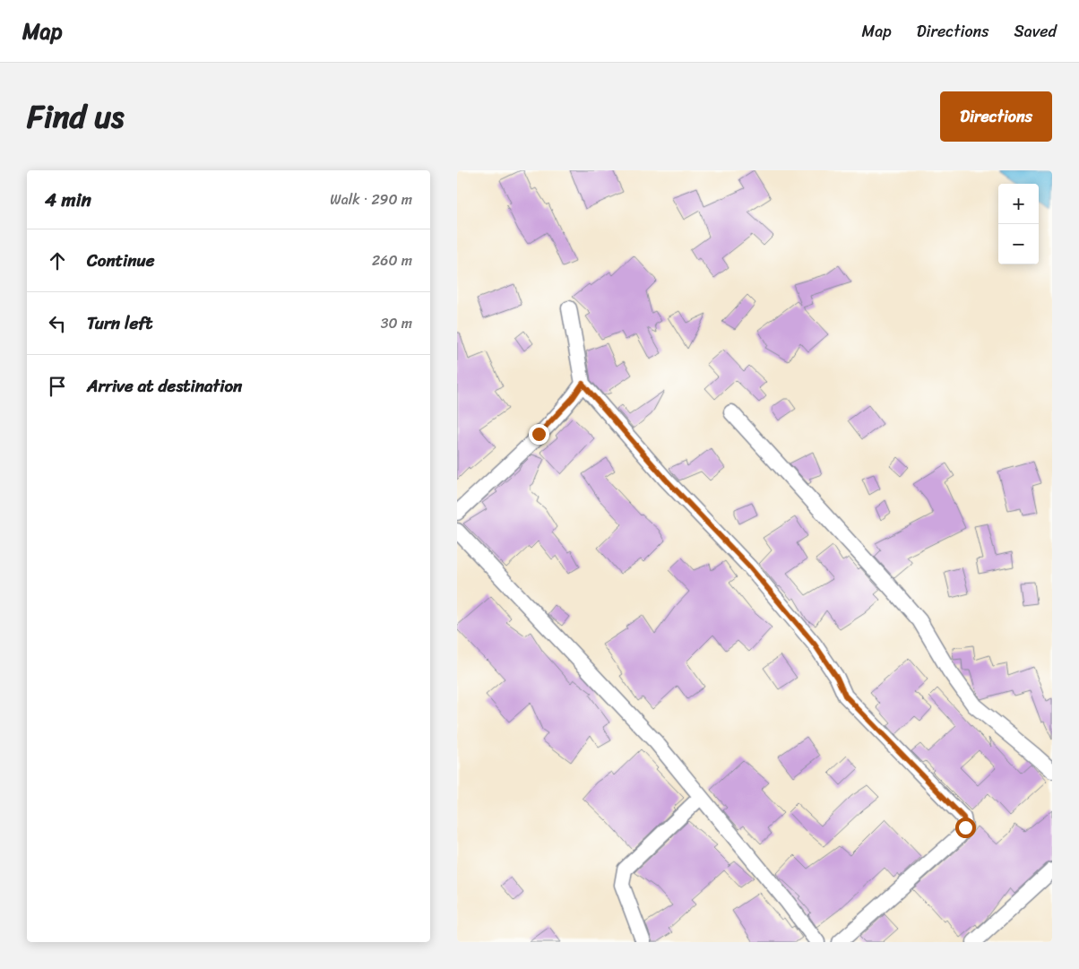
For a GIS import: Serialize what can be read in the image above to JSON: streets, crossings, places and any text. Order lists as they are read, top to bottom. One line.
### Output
{"page":{"header":"Map","nav":["Map","Directions","Saved"],"title":"Find us","buttons":"Directions","heading":["4 min","Walk · 290 m"],"map_buttons":["+","−"],"list":[["Continue","260 m"],["Turn left","30 m"],"Arrive at destination"]}}
